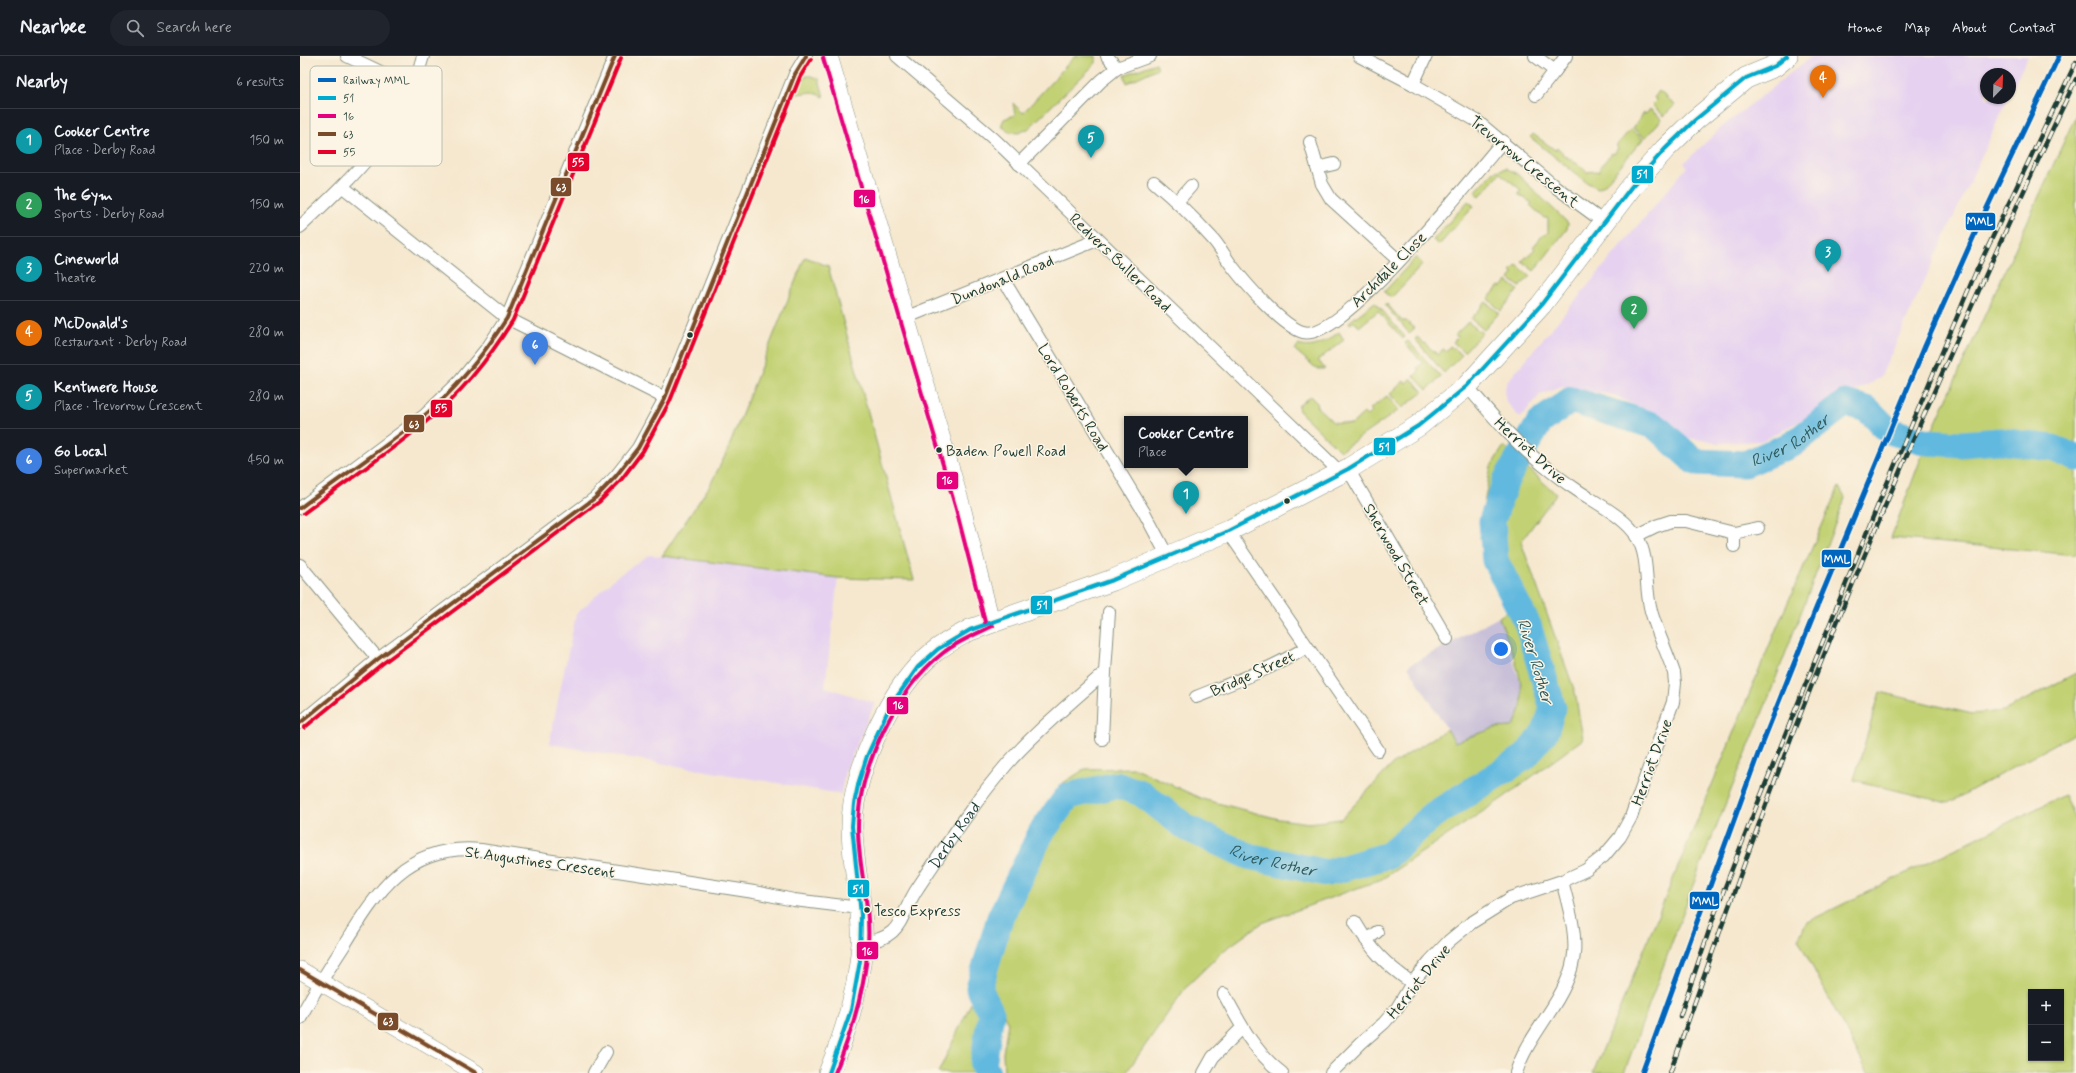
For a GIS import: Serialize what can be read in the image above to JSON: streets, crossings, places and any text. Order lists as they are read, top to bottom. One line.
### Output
{"streets":{"street":["Trevorrow Crescent","Redvers Buller Road","Archdale Close","Dundonald Road","Lord Roberts Road","Herriot Drive","Sherwood Street","Bridge Street","Derby Road","St Augustines Crescent"]},"crossings":[["Trevorrow Crescent","Archdale Close"],["Redvers Buller Road","Dundonald Road"],["Redvers Buller Road","Sherwood Street"],["Dundonald Road","Lord Roberts Road"]],"water":["River Rother"],"places":["Baden Powell Road","Tesco Express"],"lines":["rail line MML","transit line 51","transit line 63","transit line 16","transit line 55"],"legend":["Railway MML","51","16","63","55"],"north":"top right","page":{"header":"Nearbee","search":"Search here","nav":["Home","Map","About","Contact"],"heading":["Nearby","6 results"],"pins":["4","5","3","2","6","1"],"list":[{"mark":"1","name":"Cooker Centre","note":"Place · Derby Road","value":"150 m"},{"mark":"2","name":"The Gym","note":"Sports · Derby Road","value":"150 m"},{"mark":"3","name":"Cineworld","note":"Theatre","value":"220 m"},{"mark":"4","name":"McDonald's","note":"Restaurant · Derby Road","value":"280 m"},{"mark":"5","name":"Kentmere House","note":"Place · Trevorrow Crescent","value":"280 m"},{"mark":"6","name":"Go Local","note":"Supermarket","value":"450 m"}],"popup":["Cooker Centre","Place"],"map_buttons":["+","−"]}}
